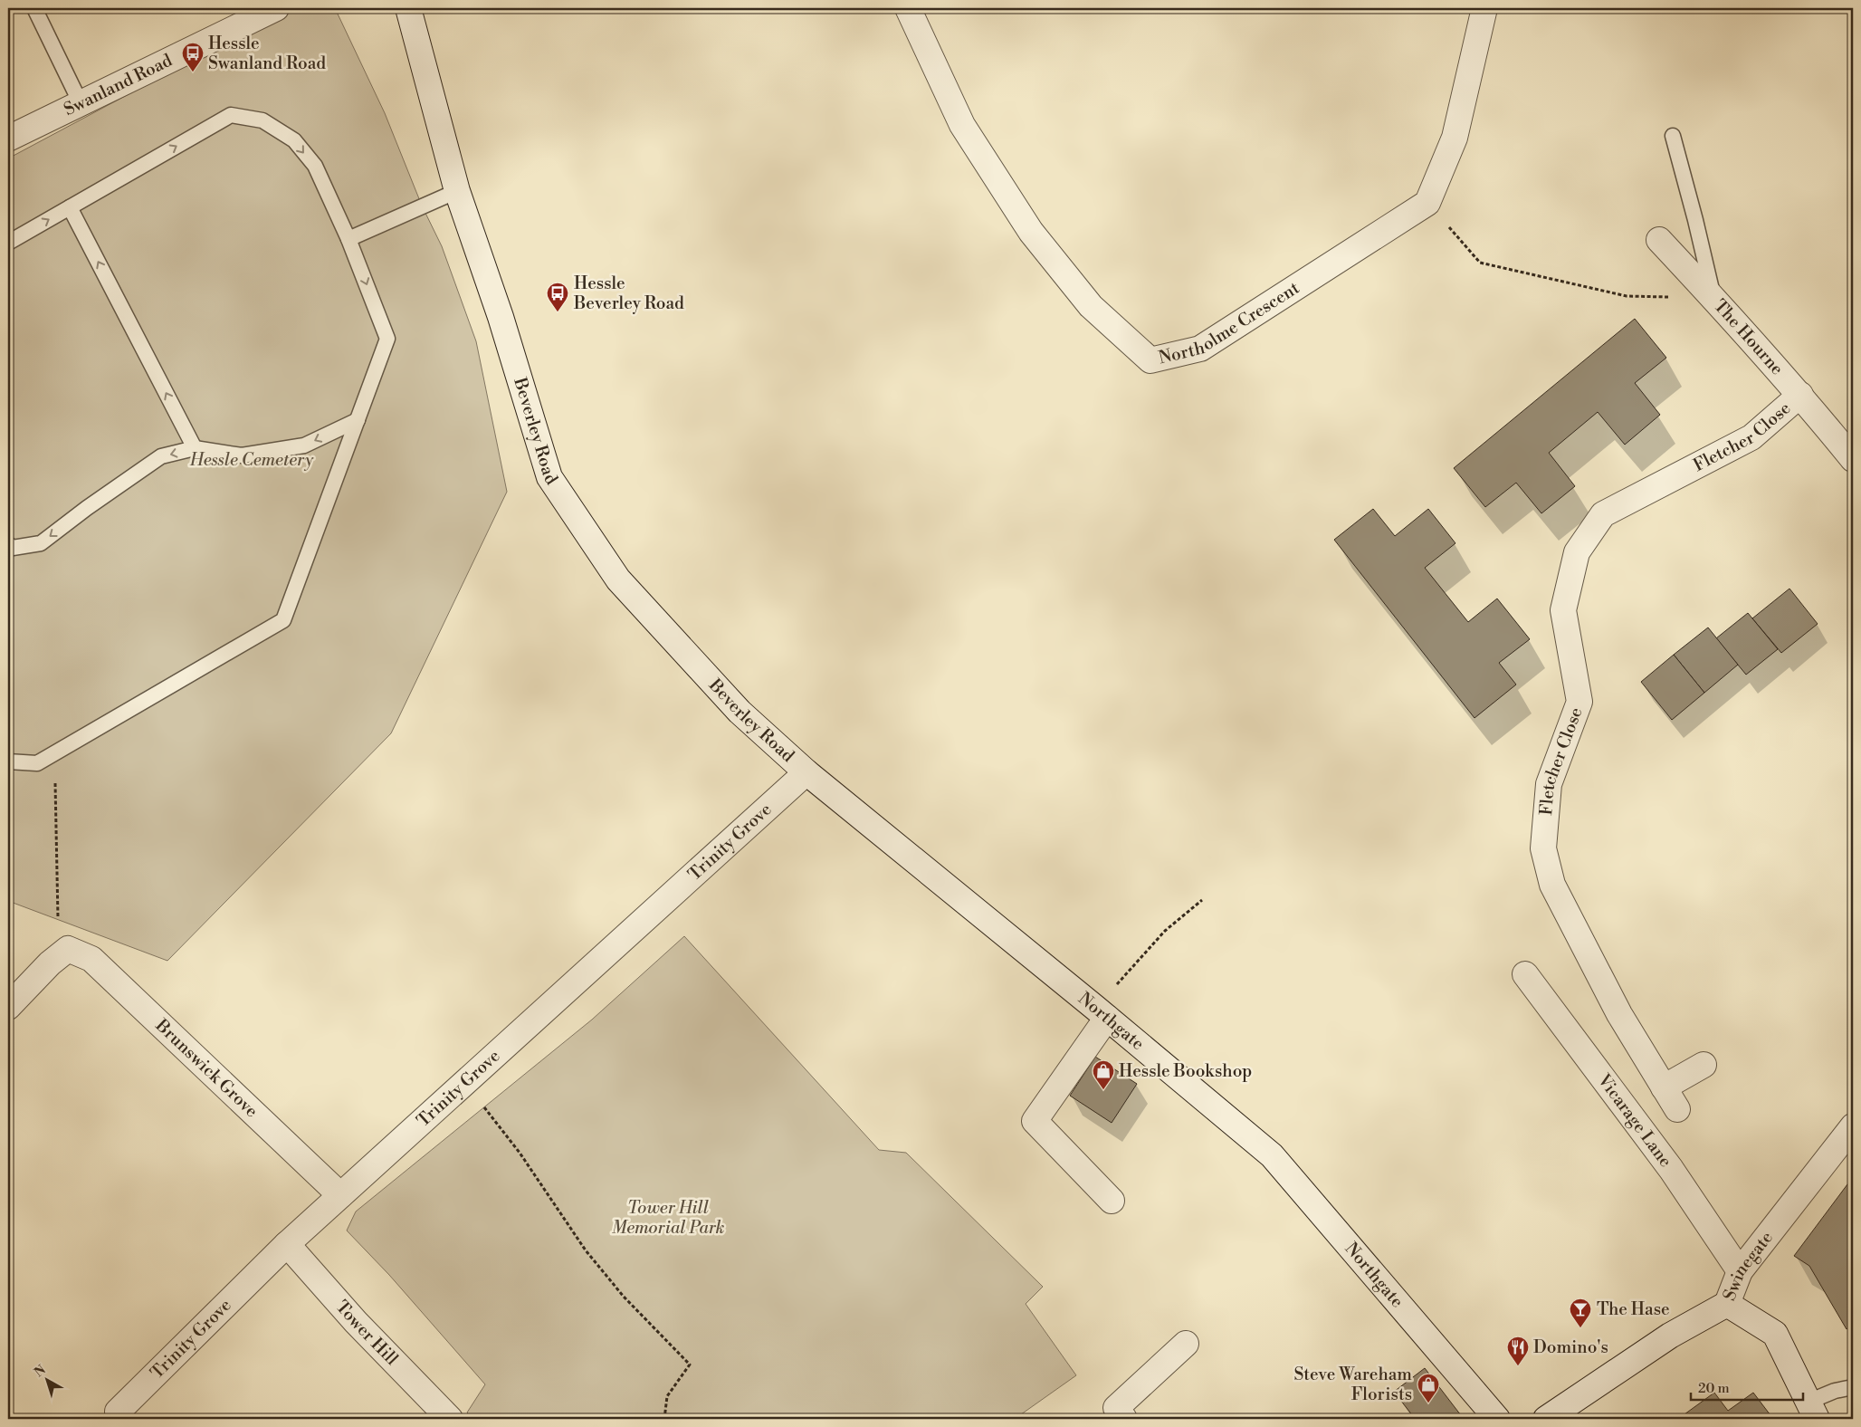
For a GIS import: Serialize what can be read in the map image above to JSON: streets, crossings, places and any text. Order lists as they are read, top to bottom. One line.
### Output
{"streets":{"street":["Swanland Road","Northolme Crescent","The Hourne","Beverley Road","Fletcher Close","Trinity Grove","Northgate","Brunswick Grove","Vicarage Lane","Swinegate","Tower Hill"]},"crossings":[["The Hourne","Fletcher Close"],["Beverley Road","Trinity Grove"],["Beverley Road","Northgate"],["Trinity Grove","Northgate"],["Trinity Grove","Brunswick Grove"],["Trinity Grove","Tower Hill"],["Vicarage Lane","Swinegate"]],"parks":["Hessle Cemetery","Tower Hill Memorial Park"],"places":{"bus stop":["Hessle Swanland Road","Hessle Beverley Road"],"shop":["Hessle Bookshop","Steve Wareham Florists"],"bar":["The Hase"],"restaurant":["Domino's"]},"scale_bar":"20 m","north":"top left"}
